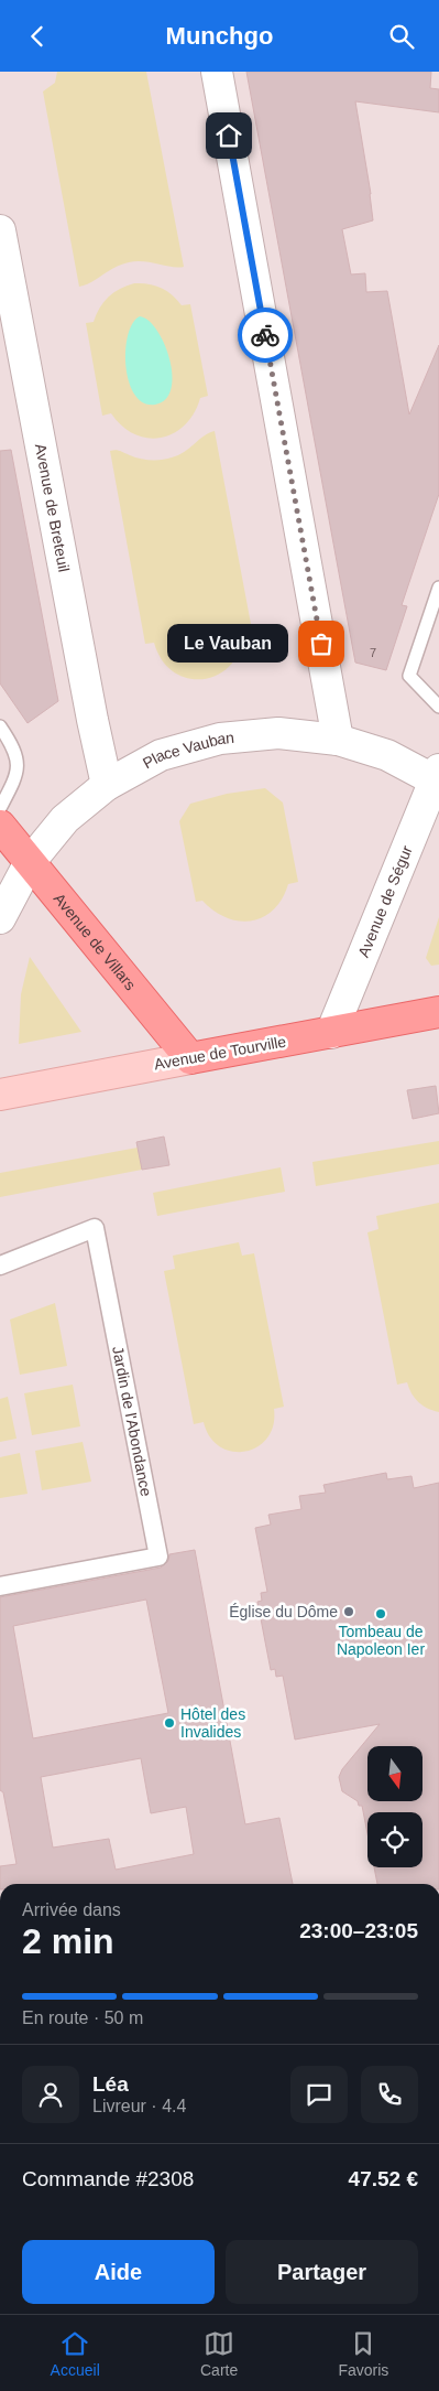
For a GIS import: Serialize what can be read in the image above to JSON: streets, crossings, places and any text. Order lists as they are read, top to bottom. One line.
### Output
{"streets":{"main road":["Avenue de Villars","Avenue de Tourville"],"street":["Avenue de Breteuil","Place Vauban","Avenue de Ségur","Jardin de l'Abondance"]},"crossings":[["Avenue de Breteuil","Place Vauban"],["Place Vauban","Avenue de Ségur"],["Place Vauban","Avenue de Villars"],["Avenue de Ségur","Avenue de Tourville"],["Avenue de Villars","Avenue de Tourville"]],"places":["Le Vauban","Église du Dôme","Tombeau de Napoleon Ier","Hôtel des Invalides"],"house_numbers":["7"],"north":"bottom","page":{"header":"Munchgo","bubble":"Le Vauban","heading":["2 min","Arrivée dans","23:00–23:05"],"panel":["Léa","Livreur · 4.4","Commande #2308","47.52 €"],"bar":"En route · 50 m","buttons":["Aide","Partager"],"tabs":["Accueil","Carte","Favoris"]}}
